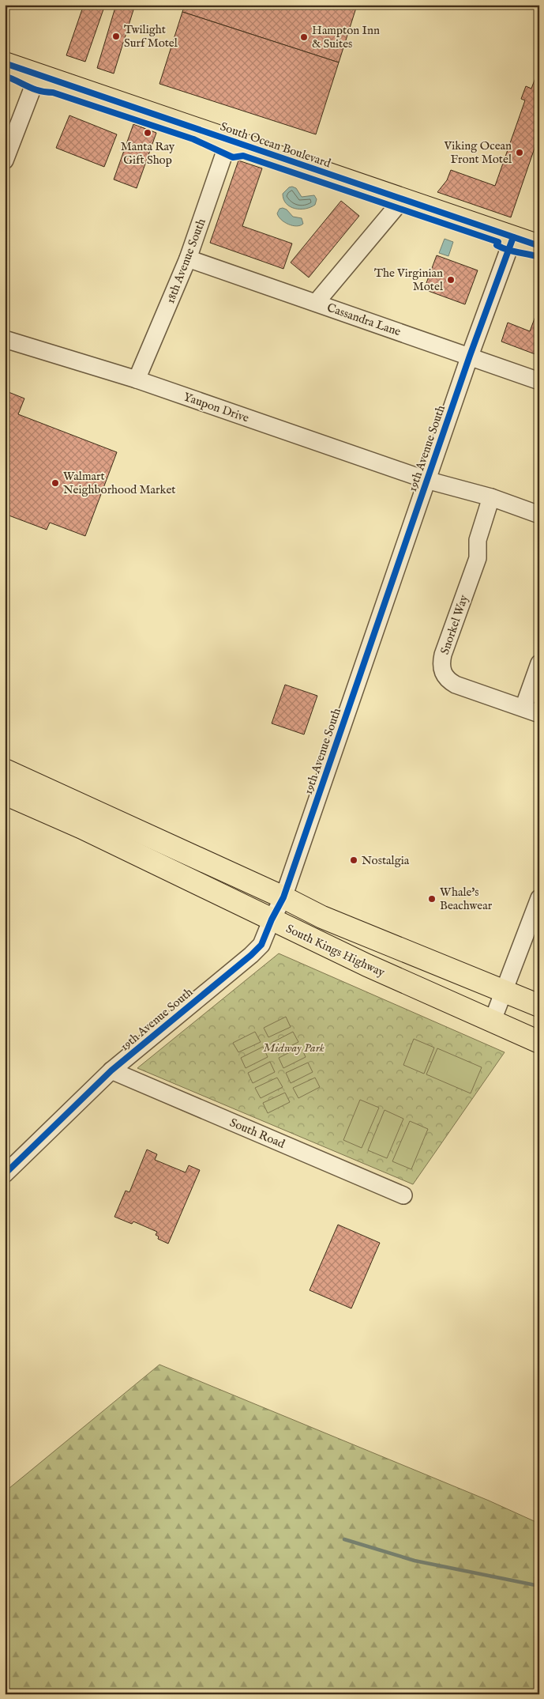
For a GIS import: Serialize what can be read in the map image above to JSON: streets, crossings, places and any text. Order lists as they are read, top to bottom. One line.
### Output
{"streets":{"main road":["South Ocean Boulevard","South Kings Highway"],"street":["18th Avenue South","Cassandra Lane","Yaupon Drive","19th Avenue South","Snorkel Way","South Road"]},"crossings":[["South Ocean Boulevard","18th Avenue South"],["South Ocean Boulevard","19th Avenue South"],["18th Avenue South","Cassandra Lane"],["18th Avenue South","Yaupon Drive"],["Cassandra Lane","19th Avenue South"],["Yaupon Drive","19th Avenue South"],["Yaupon Drive","Snorkel Way"],["19th Avenue South","South Kings Highway"],["19th Avenue South","South Road"]],"parks":["Midway Park"],"places":["Twilight Surf Motel","Hampton Inn & Suites","Manta Ray Gift Shop","Viking Ocean Front Motel","The Virginian Motel","Walmart Neighborhood Market","Nostalgia","Whale's Beachwear"]}
